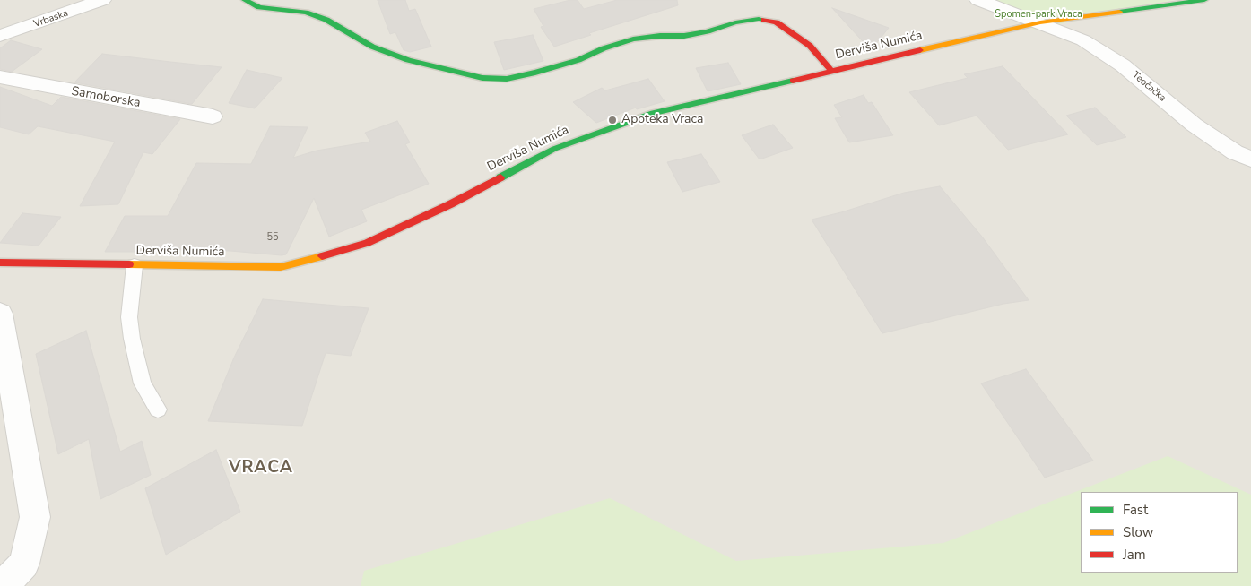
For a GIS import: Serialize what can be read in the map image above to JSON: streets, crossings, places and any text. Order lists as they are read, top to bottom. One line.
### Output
{"streets":{"main road":["Derviša Numića"],"street":["Vrbaska","Teočačka","Samoborska"]},"crossings":[["Derviša Numića","Teočačka"]],"districts":["VRACA"],"parks":["Spomen-park Vraca"],"places":["Apoteka Vraca"],"house_numbers":["55"],"legend":["Fast","Slow","Jam"]}
